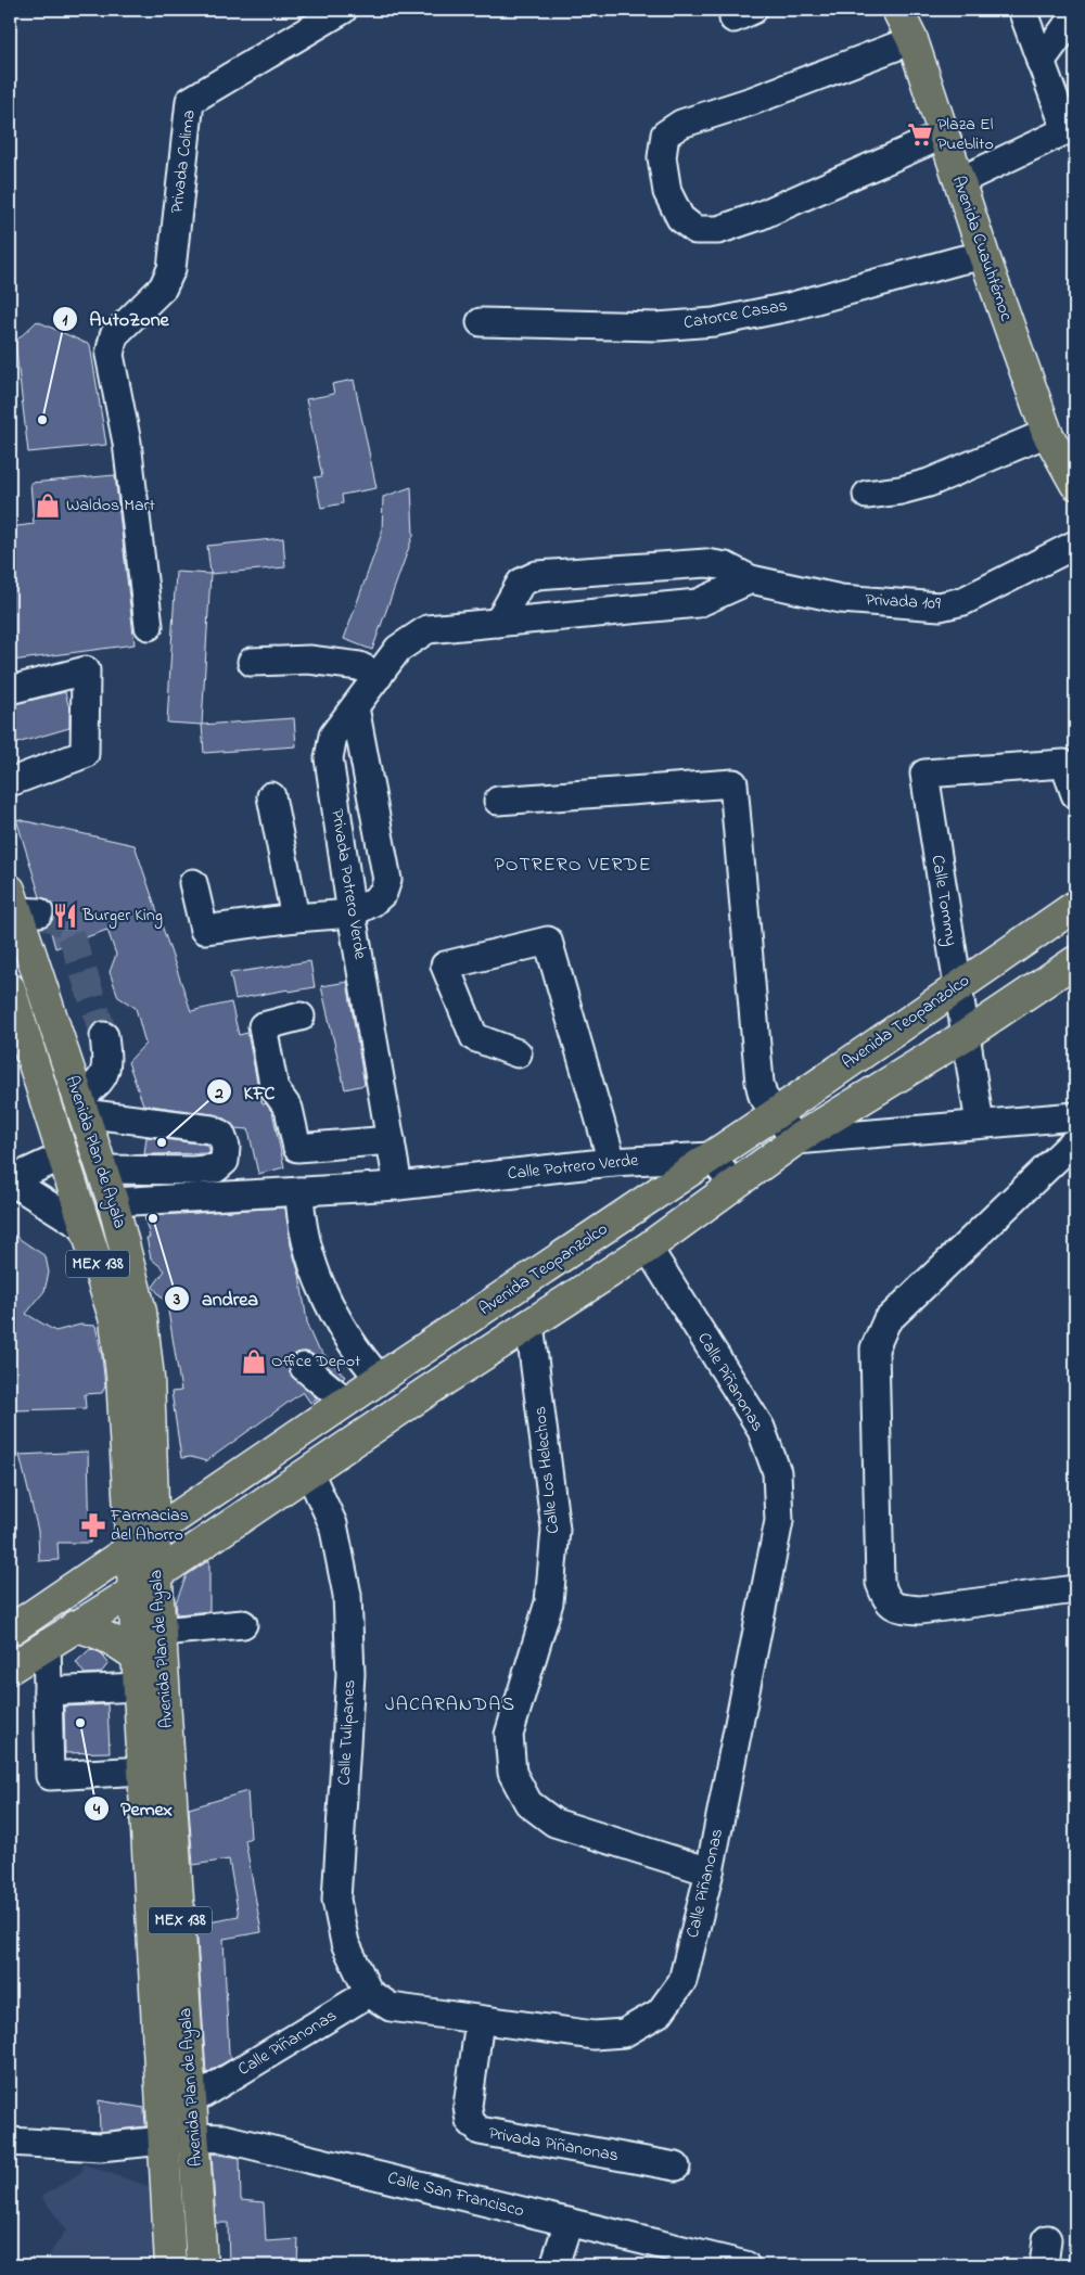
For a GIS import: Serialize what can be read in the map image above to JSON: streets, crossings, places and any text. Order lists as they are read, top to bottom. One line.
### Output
{"streets":{"main road":["Avenida Cuauhtémoc","Avenida Teopanzolco","Avenida Plan de Ayala","MEX 138"],"street":["Privada Colima","Catorce Casas","Privada 109","Privada Potrero Verde","Calle Tommy","Calle Potrero Verde","Calle Piñanonas","Calle Los Helechos","Calle Tulipanes","Privada Piñanonas","Calle San Francisco"]},"crossings":[["Avenida Cuauhtémoc","Catorce Casas"],["Privada 109","Privada Potrero Verde"],["Calle Tommy","Avenida Teopanzolco"],["Avenida Teopanzolco","Avenida Plan de Ayala"],["Avenida Teopanzolco","Calle Potrero Verde"],["Avenida Plan de Ayala","Calle Potrero Verde"],["Avenida Plan de Ayala","Calle Piñanonas"],["Avenida Plan de Ayala","Calle San Francisco"],["Calle Piñanonas","Calle Los Helechos"],["Calle Piñanonas","Calle Tulipanes"],["Calle Piñanonas","Privada Piñanonas"]],"districts":["POTRERO VERDE","JACARANDAS"],"places":{"supermarket":["Plaza El Pueblito"],"other":["AutoZone","KFC","andrea","Pemex"],"shop":["Waldos Mart","Office Depot"],"restaurant":["Burger King"],"pharmacy":["Farmacias del Ahorro"]}}
